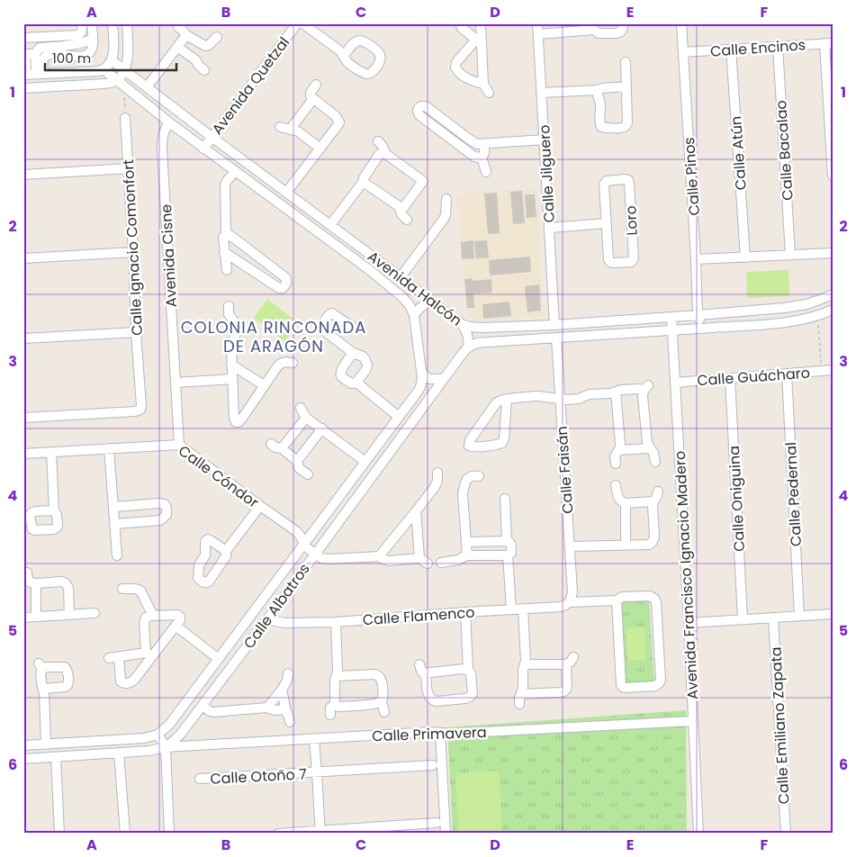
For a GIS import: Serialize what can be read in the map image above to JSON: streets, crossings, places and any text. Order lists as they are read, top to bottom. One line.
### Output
{"streets":{"street":["Calle Encinos","Avenida Quetzal","Calle Bacalao","Calle Atún","Calle Jilguero","Calle Pinos","Loro","Calle Ignacio Comonfort","Avenida Cisne","Avenida Halcón","Calle Guácharo","Calle Faisán","Calle Cóndor","Calle Pedernal","Calle Oniguina","Avenida Francisco Ignacio Madero","Calle Albatros","Calle Flamenco","Calle Emiliano Zapata","Calle Primavera","Calle Otoño 7"]},"crossings":[["Calle Encinos","Calle Bacalao"],["Calle Encinos","Calle Atún"],["Calle Encinos","Calle Pinos"],["Avenida Quetzal","Avenida Halcón"],["Calle Jilguero","Avenida Halcón"],["Calle Pinos","Avenida Halcón"],["Avenida Cisne","Avenida Halcón"],["Avenida Cisne","Calle Cóndor"],["Avenida Halcón","Avenida Francisco Ignacio Madero"],["Avenida Halcón","Calle Albatros"],["Calle Guácharo","Calle Pedernal"],["Calle Guácharo","Calle Oniguina"],["Calle Guácharo","Avenida Francisco Ignacio Madero"],["Calle Faisán","Calle Flamenco"],["Calle Cóndor","Calle Albatros"],["Avenida Francisco Ignacio Madero","Calle Primavera"],["Calle Albatros","Calle Flamenco"],["Calle Albatros","Calle Primavera"]],"districts":["COLONIA RINCONADA DE ARAGÓN"],"scale_bar":"100 m","grid":{"columns":["A","B","C","D","E","F"],"rows":["1","2","3","4","5","6"]}}
